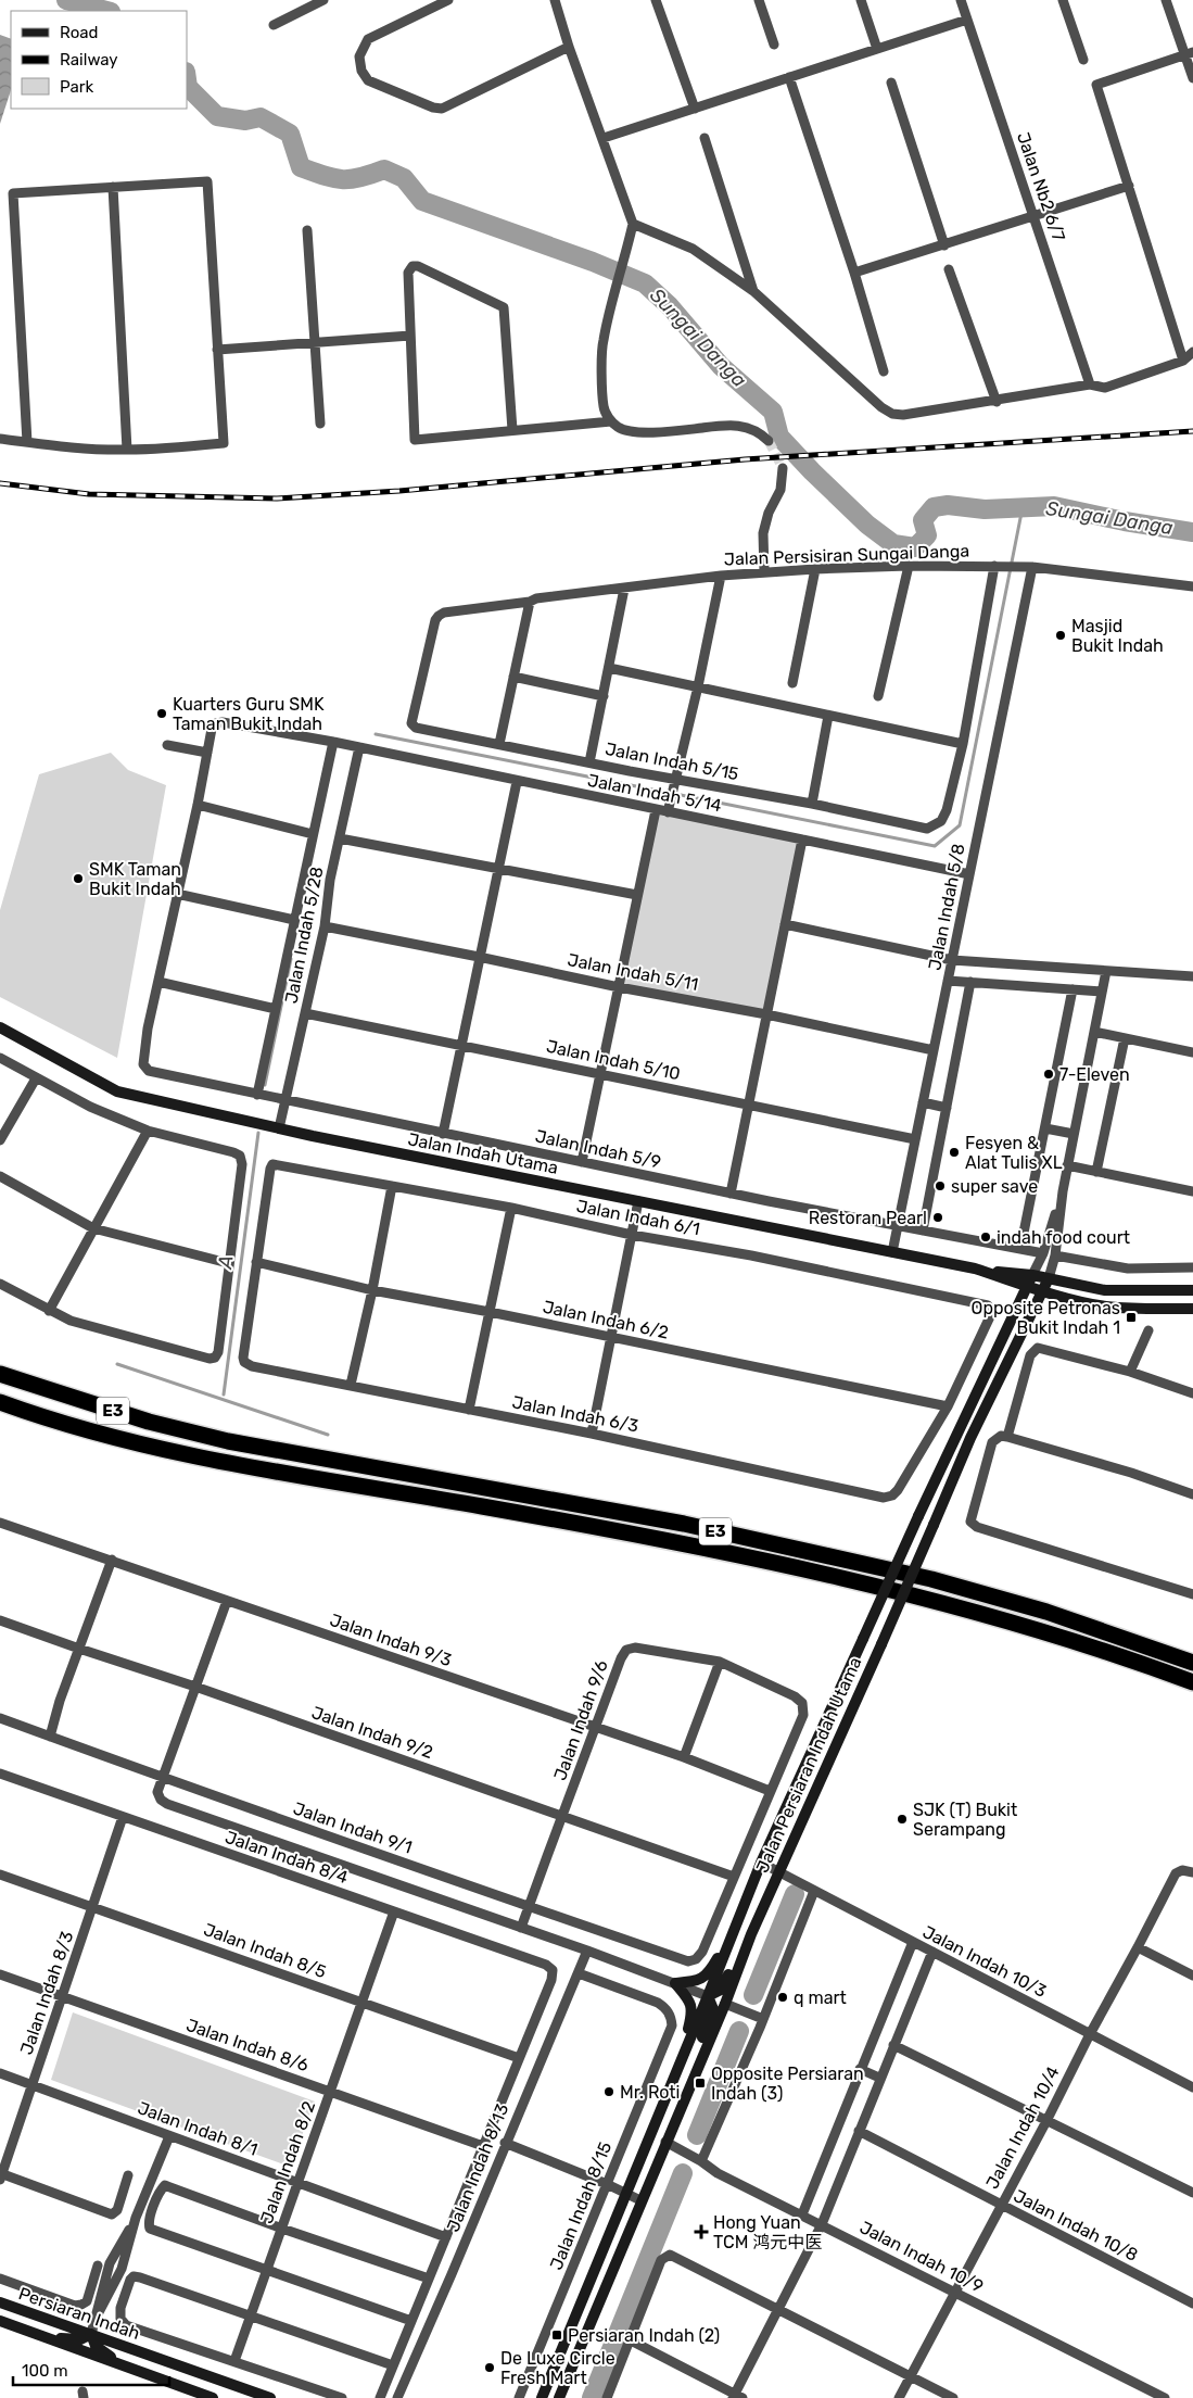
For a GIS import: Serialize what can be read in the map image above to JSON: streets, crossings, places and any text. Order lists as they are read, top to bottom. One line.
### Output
{"streets":{"highway":["E3"],"main road":["Jalan Indah Utama","Jalan Persiaran Indah Utama","Persiaran Indah"],"street":["Jalan Nb2 6/7","Jalan Persisiran Sungai Danga","Jalan Indah 5/15","Jalan Indah 5/14","Jalan Indah 5/8","Jalan Indah 5/28","Jalan Indah 5/11","Jalan Indah 5/10","Jalan Indah 5/9","Jalan Indah 6/1","Jalan Indah 6/2","Jalan Indah 6/3","Jalan Indah 9/3","Jalan Indah 9/6","Jalan Indah 9/2","Jalan Indah 9/1","Jalan Indah 8/4","Jalan Indah 8/5","Jalan Indah 10/3","Jalan Indah 8/3","Jalan Indah 8/6","Jalan Indah 10/4","Jalan Indah 8/1","Jalan Indah 8/2","Jalan Indah 8/13","Jalan Indah 8/15","Jalan Indah 10/8","Jalan Indah 10/9"]},"crossings":[["Jalan Persisiran Sungai Danga","Jalan Indah 5/15"],["Jalan Persisiran Sungai Danga","Jalan Indah 5/8"],["Jalan Indah 5/14","Jalan Indah 5/8"],["Jalan Indah 5/14","Jalan Indah 5/28"],["Jalan Indah 5/8","Jalan Indah 5/11"],["Jalan Indah 5/8","Jalan Indah 5/10"],["Jalan Indah 5/8","Jalan Indah 5/9"],["Jalan Indah 5/8","Jalan Indah Utama"],["Jalan Indah 5/28","Jalan Indah 5/11"],["Jalan Indah 5/28","Jalan Indah 5/10"],["Jalan Indah 5/28","Jalan Indah 5/9"],["Jalan Indah 5/28","Jalan Indah Utama"],["Jalan Indah Utama","Jalan Persiaran Indah Utama"],["Jalan Indah 6/1","Jalan Indah 6/2"],["Jalan Indah 6/1","Jalan Indah 6/3"],["Jalan Indah 6/2","Jalan Indah 6/3"],["Jalan Indah 9/3","Jalan Indah 9/6"],["Jalan Indah 9/6","Jalan Indah 9/2"],["Jalan Indah 9/6","Jalan Indah 9/1"],["Jalan Indah 9/2","Jalan Indah 9/1"],["Jalan Persiaran Indah Utama","Jalan Indah 10/3"],["Jalan Persiaran Indah Utama","Jalan Indah 10/9"],["Jalan Indah 8/4","Jalan Indah 8/5"],["Jalan Indah 8/4","Jalan Indah 8/3"],["Jalan Indah 8/4","Jalan Indah 8/2"],["Jalan Indah 8/5","Jalan Indah 8/3"],["Jalan Indah 8/5","Jalan Indah 8/2"],["Jalan Indah 10/3","Jalan Indah 10/4"],["Jalan Indah 8/3","Jalan Indah 8/6"],["Jalan Indah 8/3","Jalan Indah 8/1"],["Jalan Indah 8/6","Jalan Indah 8/2"],["Jalan Indah 10/4","Jalan Indah 10/8"],["Jalan Indah 10/4","Jalan Indah 10/9"],["Jalan Indah 8/1","Jalan Indah 8/2"],["Jalan Indah 8/13","Jalan Indah 8/15"]],"water":["Sungai Danga","A"],"places":{"other":["Masjid Bukit Indah","Kuarters Guru SMK Taman Bukit Indah","SMK Taman Bukit Indah","7-Eleven","Fesyen & Alat Tulis XL","super save","Restoran Pearl","indah food court","SJK (T) Bukit Serampang","q mart","Mr. Roti","De Luxe Circle Fresh Mart"],"transit":["Opposite Petronas Bukit Indah 1","Opposite Persiaran Indah (3)","Persiaran Indah (2)"],"health":["Hong Yuan TCM 鸿元中医"]},"legend":["Road","Railway","Park"],"scale_bar":"100 m"}
